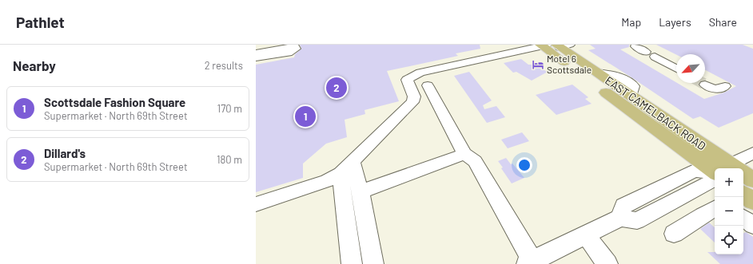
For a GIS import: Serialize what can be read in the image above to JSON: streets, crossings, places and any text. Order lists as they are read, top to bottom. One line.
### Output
{"streets":{"main road":["EAST CAMELBACK ROAD"]},"places":{"hotel":["Motel 6 Scottsdale"]},"north":"bottom left","page":{"header":"Pathlet","nav":["Map","Layers","Share"],"heading":["Nearby","2 results"],"pins":["2","1"],"list":[{"mark":"1","name":"Scottsdale Fashion Square","note":"Supermarket · North 69th Street","value":"170 m"},{"mark":"2","name":"Dillard's","note":"Supermarket · North 69th Street","value":"180 m"}],"map_buttons":["+","−"]}}
